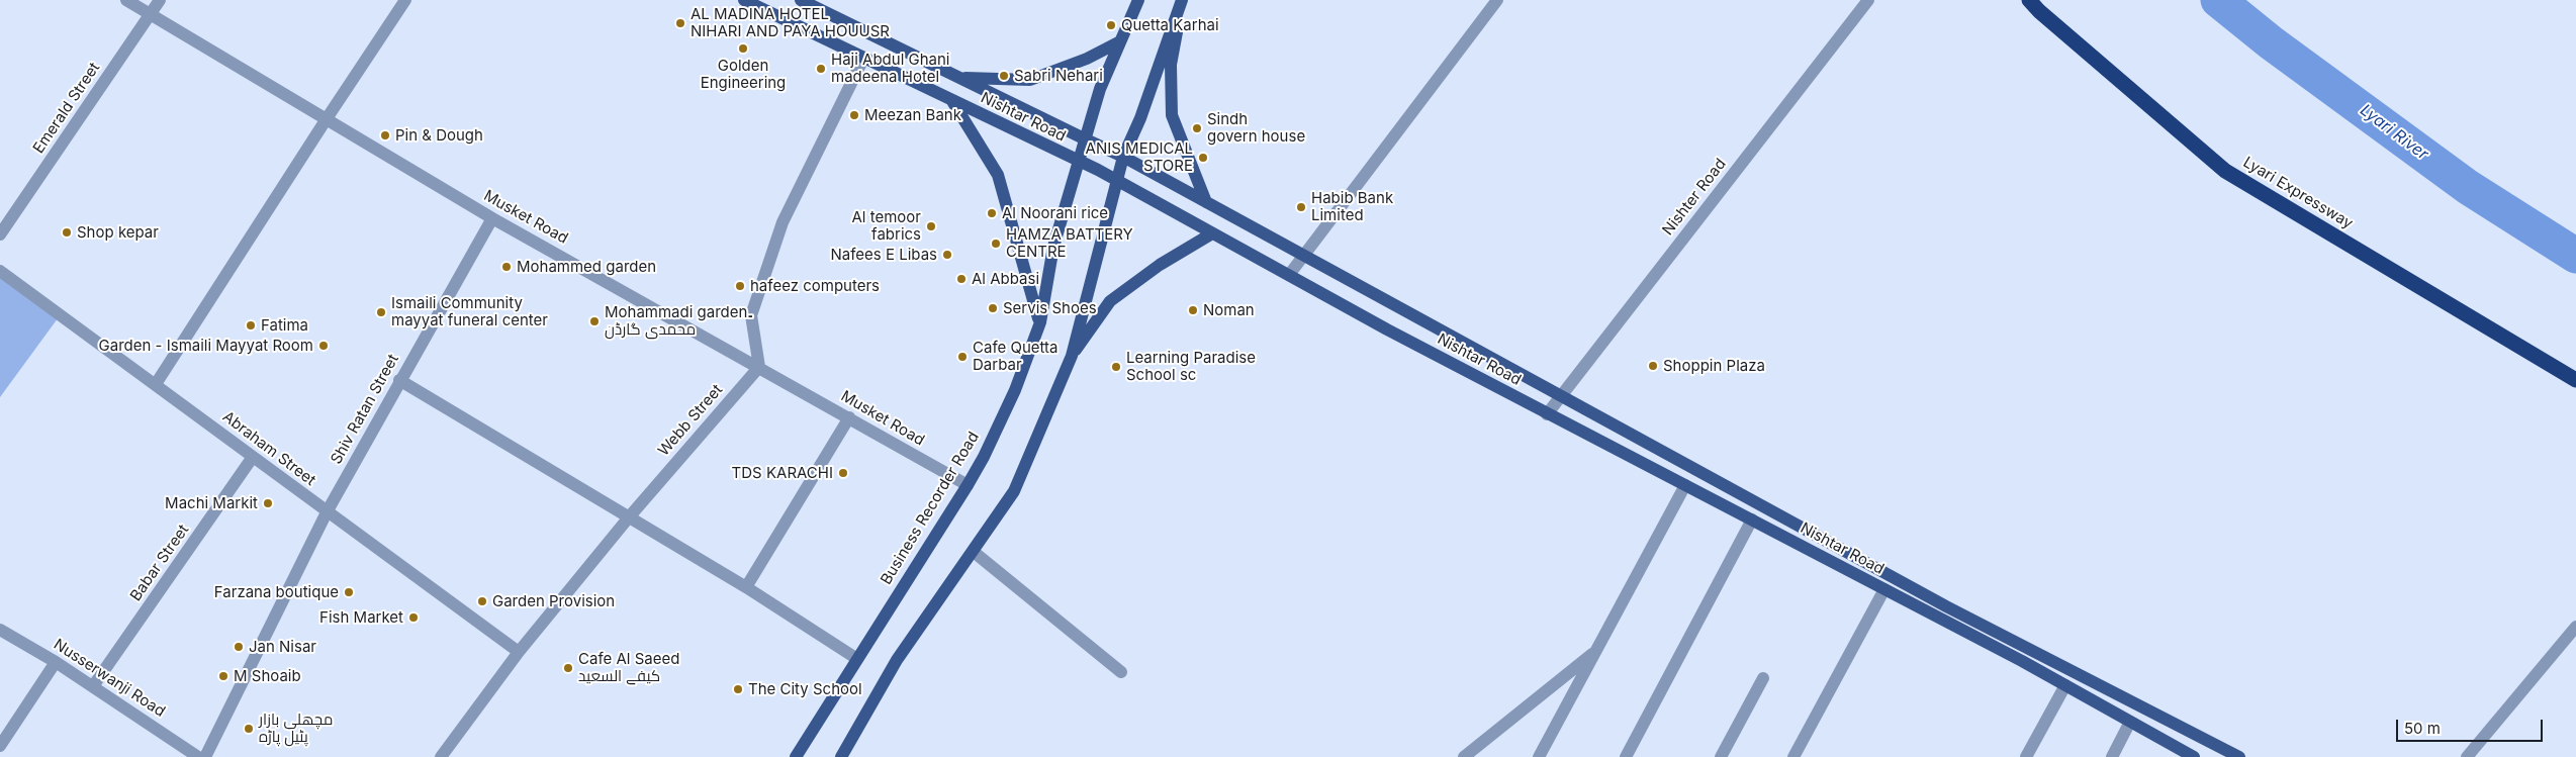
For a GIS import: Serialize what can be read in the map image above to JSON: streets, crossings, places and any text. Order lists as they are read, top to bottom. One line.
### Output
{"streets":{"highway":["Lyari Expressway"],"main road":["Nishtar Road","Business Recorder Road"],"street":["Emerald Street","Nishter Road","Musket Road","Shiv Ratan Street","Webb Street","Abraham Street","Babar Street","Nusserwanji Road"]},"crossings":[["Emerald Street","Musket Road"],["Nishtar Road","Nishter Road"],["Nishtar Road","Business Recorder Road"],["Musket Road","Shiv Ratan Street"],["Musket Road","Webb Street"],["Musket Road","Business Recorder Road"],["Shiv Ratan Street","Abraham Street"],["Webb Street","Abraham Street"],["Abraham Street","Babar Street"],["Babar Street","Nusserwanji Road"]],"water":["Lyari River"],"places":["AL MADINA HOTEL NIHARI AND PAYA HOUUSR","Quetta Karhai","Golden Engineering","Haji Abdul Ghani madeena Hotel","Sabri Nehari","Meezan Bank","Sindh govern house","Pin & Dough","ANIS MEDICAL STORE","Habib Bank Limited","Al Noorani rice","Al temoor fabrics","Shop kepar","HAMZA BATTERY CENTRE","Nafees E Libas","Mohammed garden","Al Abbasi","hafeez computers","Servis Shoes","Noman","Ismaili Community mayyat funeral center","Mohammadi garden۔ محمدی گارڈن","Fatima","Garden - Ismaili Mayyat Room","Cafe Quetta Darbar","Shoppin Plaza","Learning Paradise School sc","TDS KARACHI","Machi Markit","Farzana boutique","Garden Provision","Fish Market","Jan Nisar","Cafe Al Saeed کیفے السعید","M Shoaib","The City School","مچھلی بازار پٹیل پاڑہ"],"scale_bar":"50 m"}
